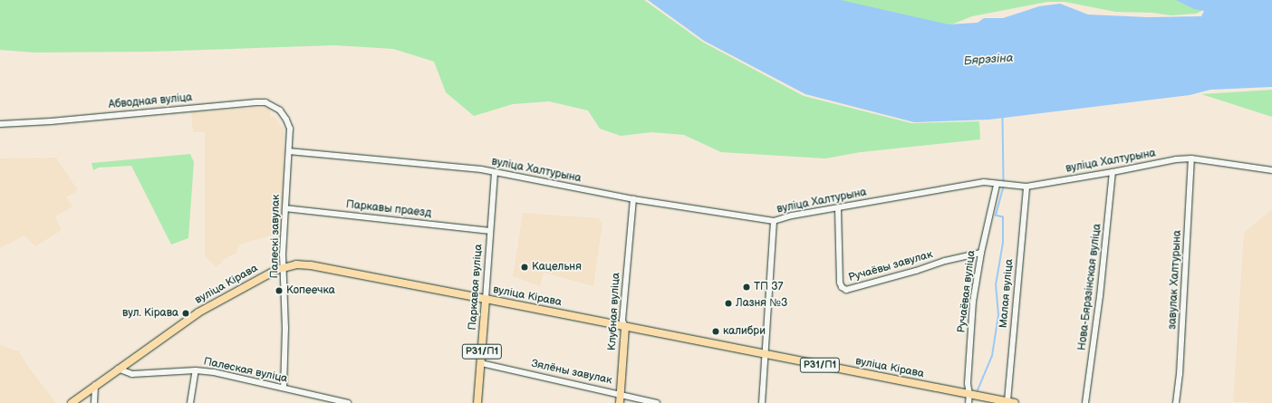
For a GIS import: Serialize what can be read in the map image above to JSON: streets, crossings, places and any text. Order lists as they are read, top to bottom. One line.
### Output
{"streets":{"main road":["вуліца Кірава","Паркавая вуліца","Клубная вуліца","Р31/П1"],"street":["Абводная вуліца","вуліца Халтурына","Паркавы праезд","Палескі завулак","Ручаёвы завулак","завулак Халтурына","Нова-Бярэзінская вуліца","Ручаёвая вуліца","Малая вуліца","Палеская вуліца","Зялёны завулак"]},"crossings":[["Абводная вуліца","Палескі завулак"],["вуліца Халтурына","Палескі завулак"],["вуліца Халтурына","Ручаёвы завулак"],["вуліца Халтурына","завулак Халтурына"],["вуліца Халтурына","Паркавая вуліца"],["вуліца Халтурына","Нова-Бярэзінская вуліца"],["вуліца Халтурына","Ручаёвая вуліца"],["вуліца Халтурына","Малая вуліца"],["вуліца Халтурына","Клубная вуліца"],["Паркавы праезд","Палескі завулак"],["Паркавы праезд","Паркавая вуліца"],["Палескі завулак","вуліца Кірава"],["Палескі завулак","Палеская вуліца"],["Ручаёвы завулак","Ручаёвая вуліца"],["вуліца Кірава","Паркавая вуліца"],["вуліца Кірава","Ручаёвая вуліца"],["вуліца Кірава","Малая вуліца"],["вуліца Кірава","Клубная вуліца"],["вуліца Кірава","Палеская вуліца"],["Паркавая вуліца","Зялёны завулак"],["Клубная вуліца","Зялёны завулак"]],"water":["Бярэзіна"],"places":["Кацельня","ТП 37","Копеечка","Лазня №3","вул. Кірава","калибри"]}
